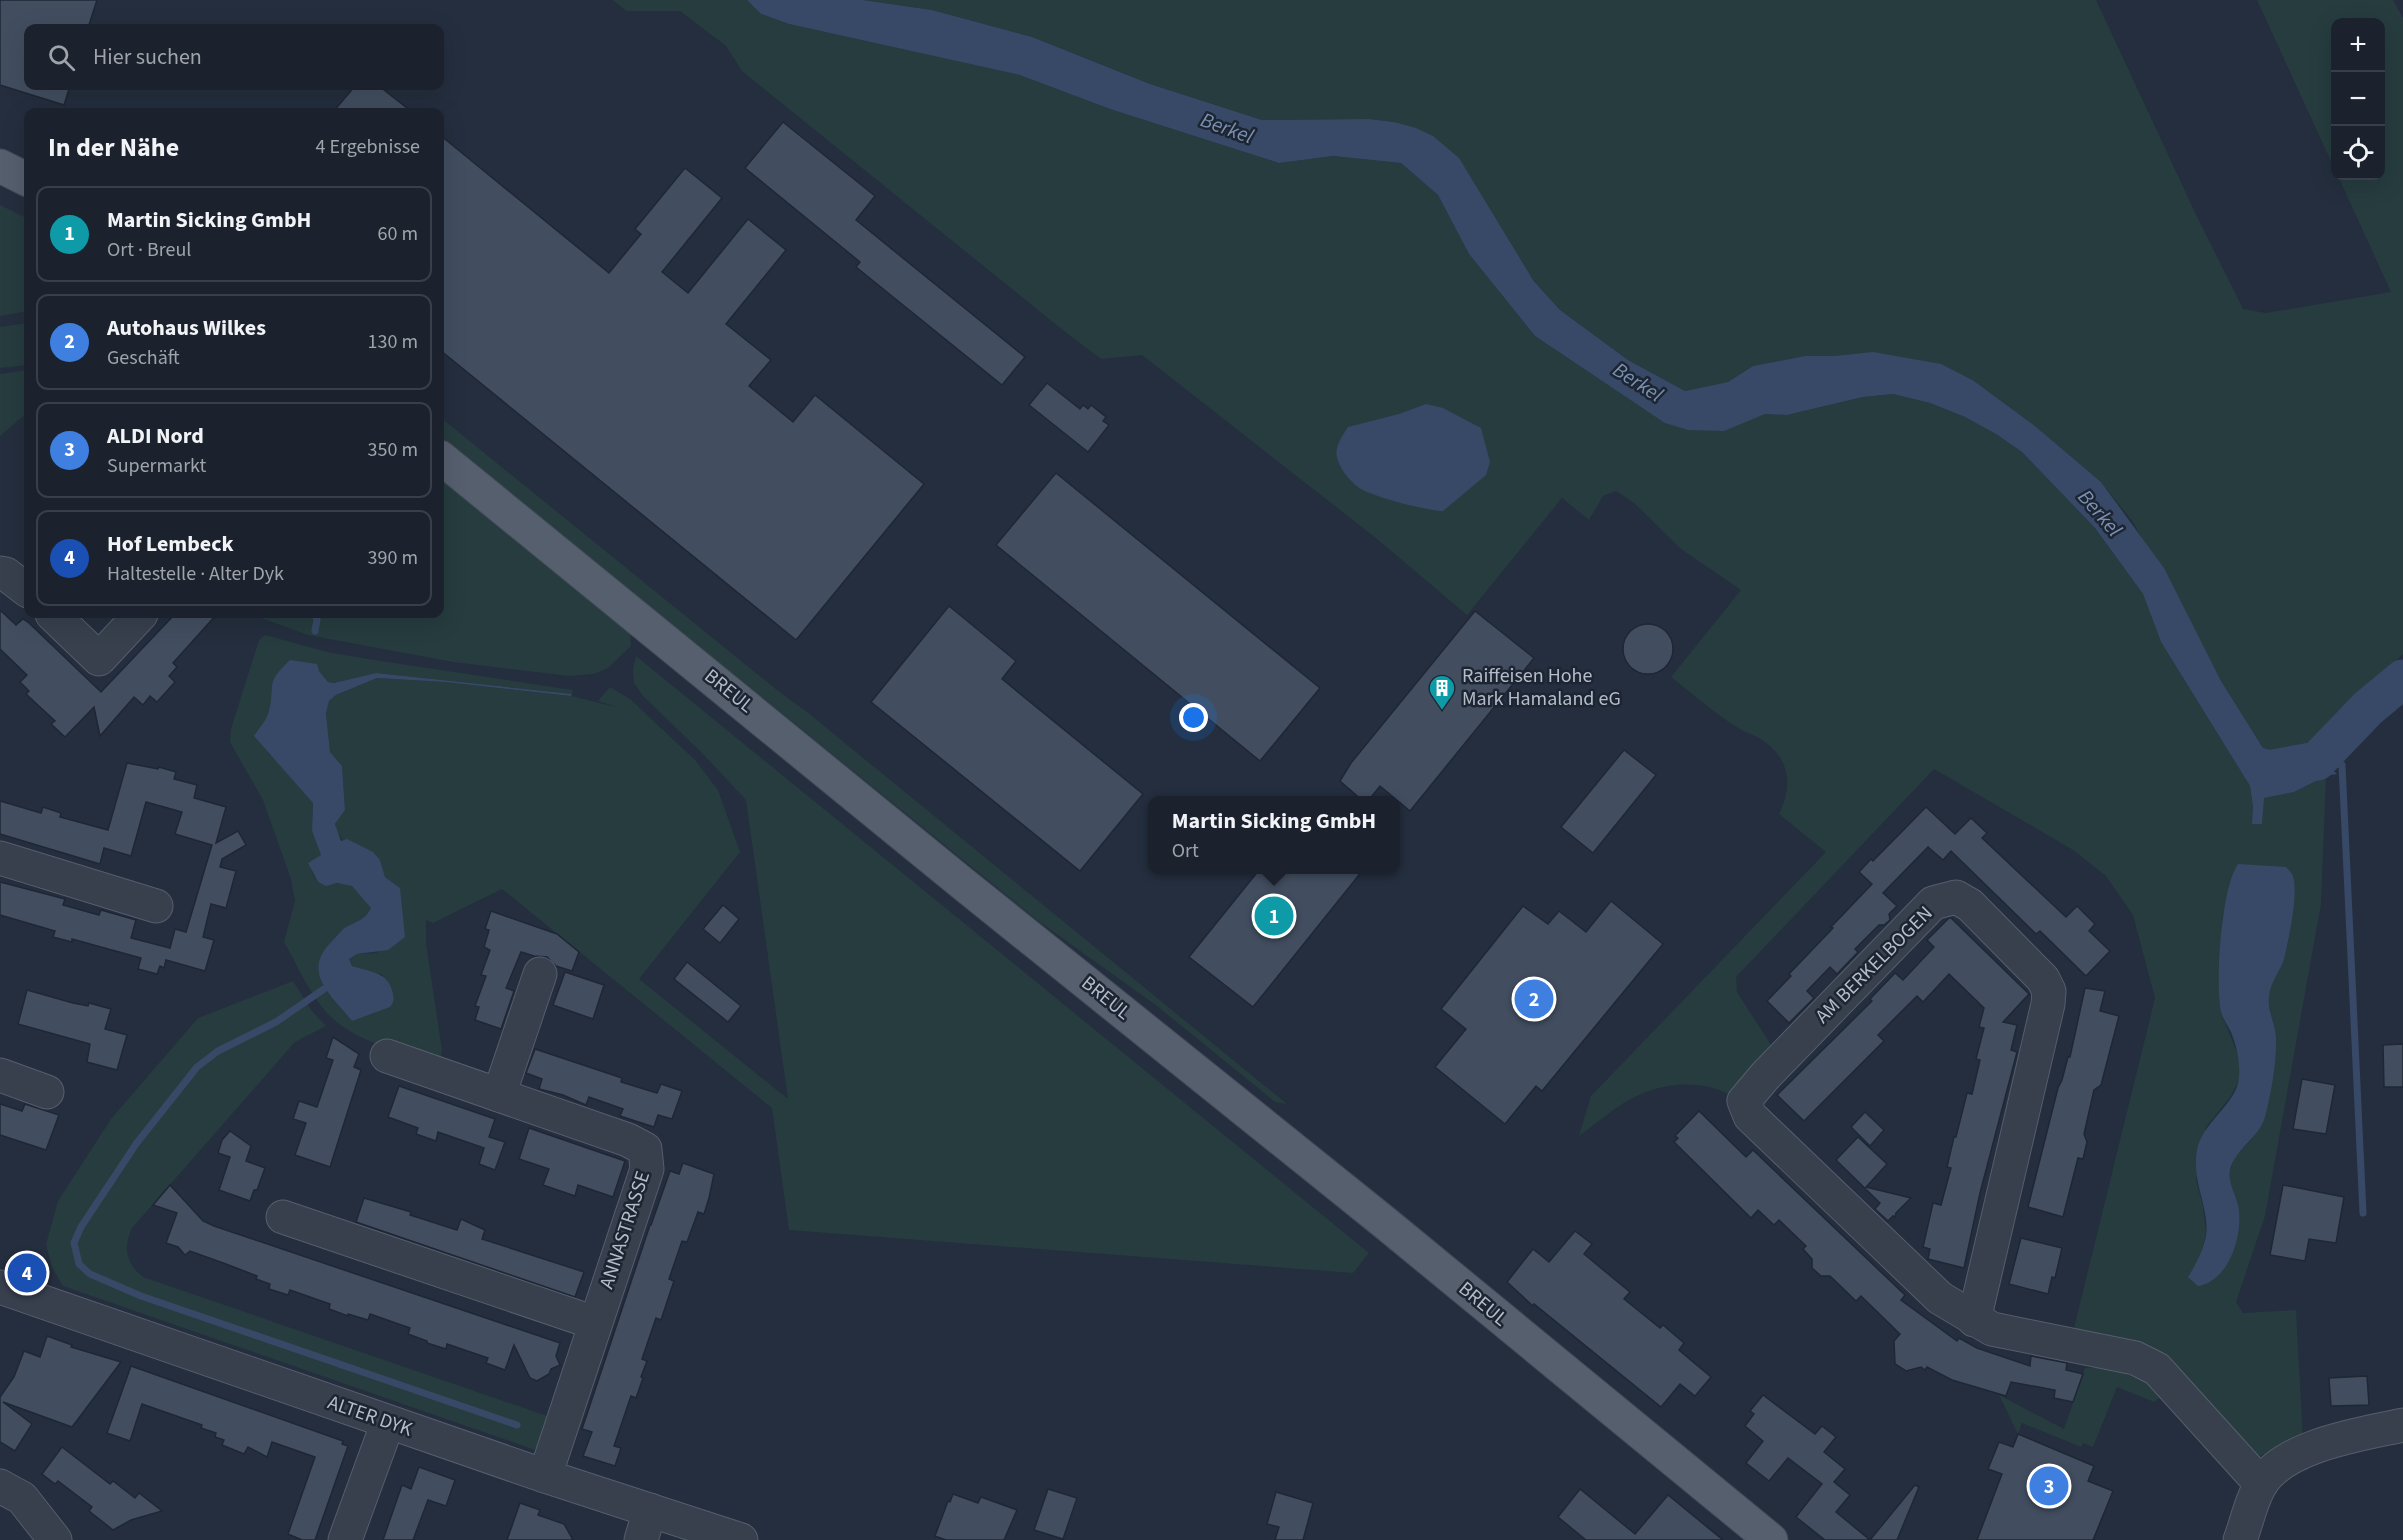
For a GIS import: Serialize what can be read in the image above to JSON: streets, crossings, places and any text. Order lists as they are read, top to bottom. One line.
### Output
{"streets":{"main road":["BREUL"],"street":["AM BERKELBOGEN","ANNASTRASSE","ALTER DYK"]},"crossings":[["ANNASTRASSE","ALTER DYK"]],"water":["Berkel"],"places":{"building":["Raiffeisen Hohe Mark Hamaland eG"]},"page":{"map_buttons":["+","−"],"search":"Hier suchen","heading":["In der Nähe","4 Ergebnisse"],"list":[{"mark":"1","name":"Martin Sicking GmbH","note":"Ort · Breul","value":"60 m"},{"mark":"2","name":"Autohaus Wilkes","note":"Geschäft","value":"130 m"},{"mark":"3","name":"ALDI Nord","note":"Supermarkt","value":"350 m"},{"mark":"4","name":"Hof Lembeck","note":"Haltestelle · Alter Dyk","value":"390 m"}],"popup":["Martin Sicking GmbH","Ort"],"pins":["1","2","4","3"]}}
